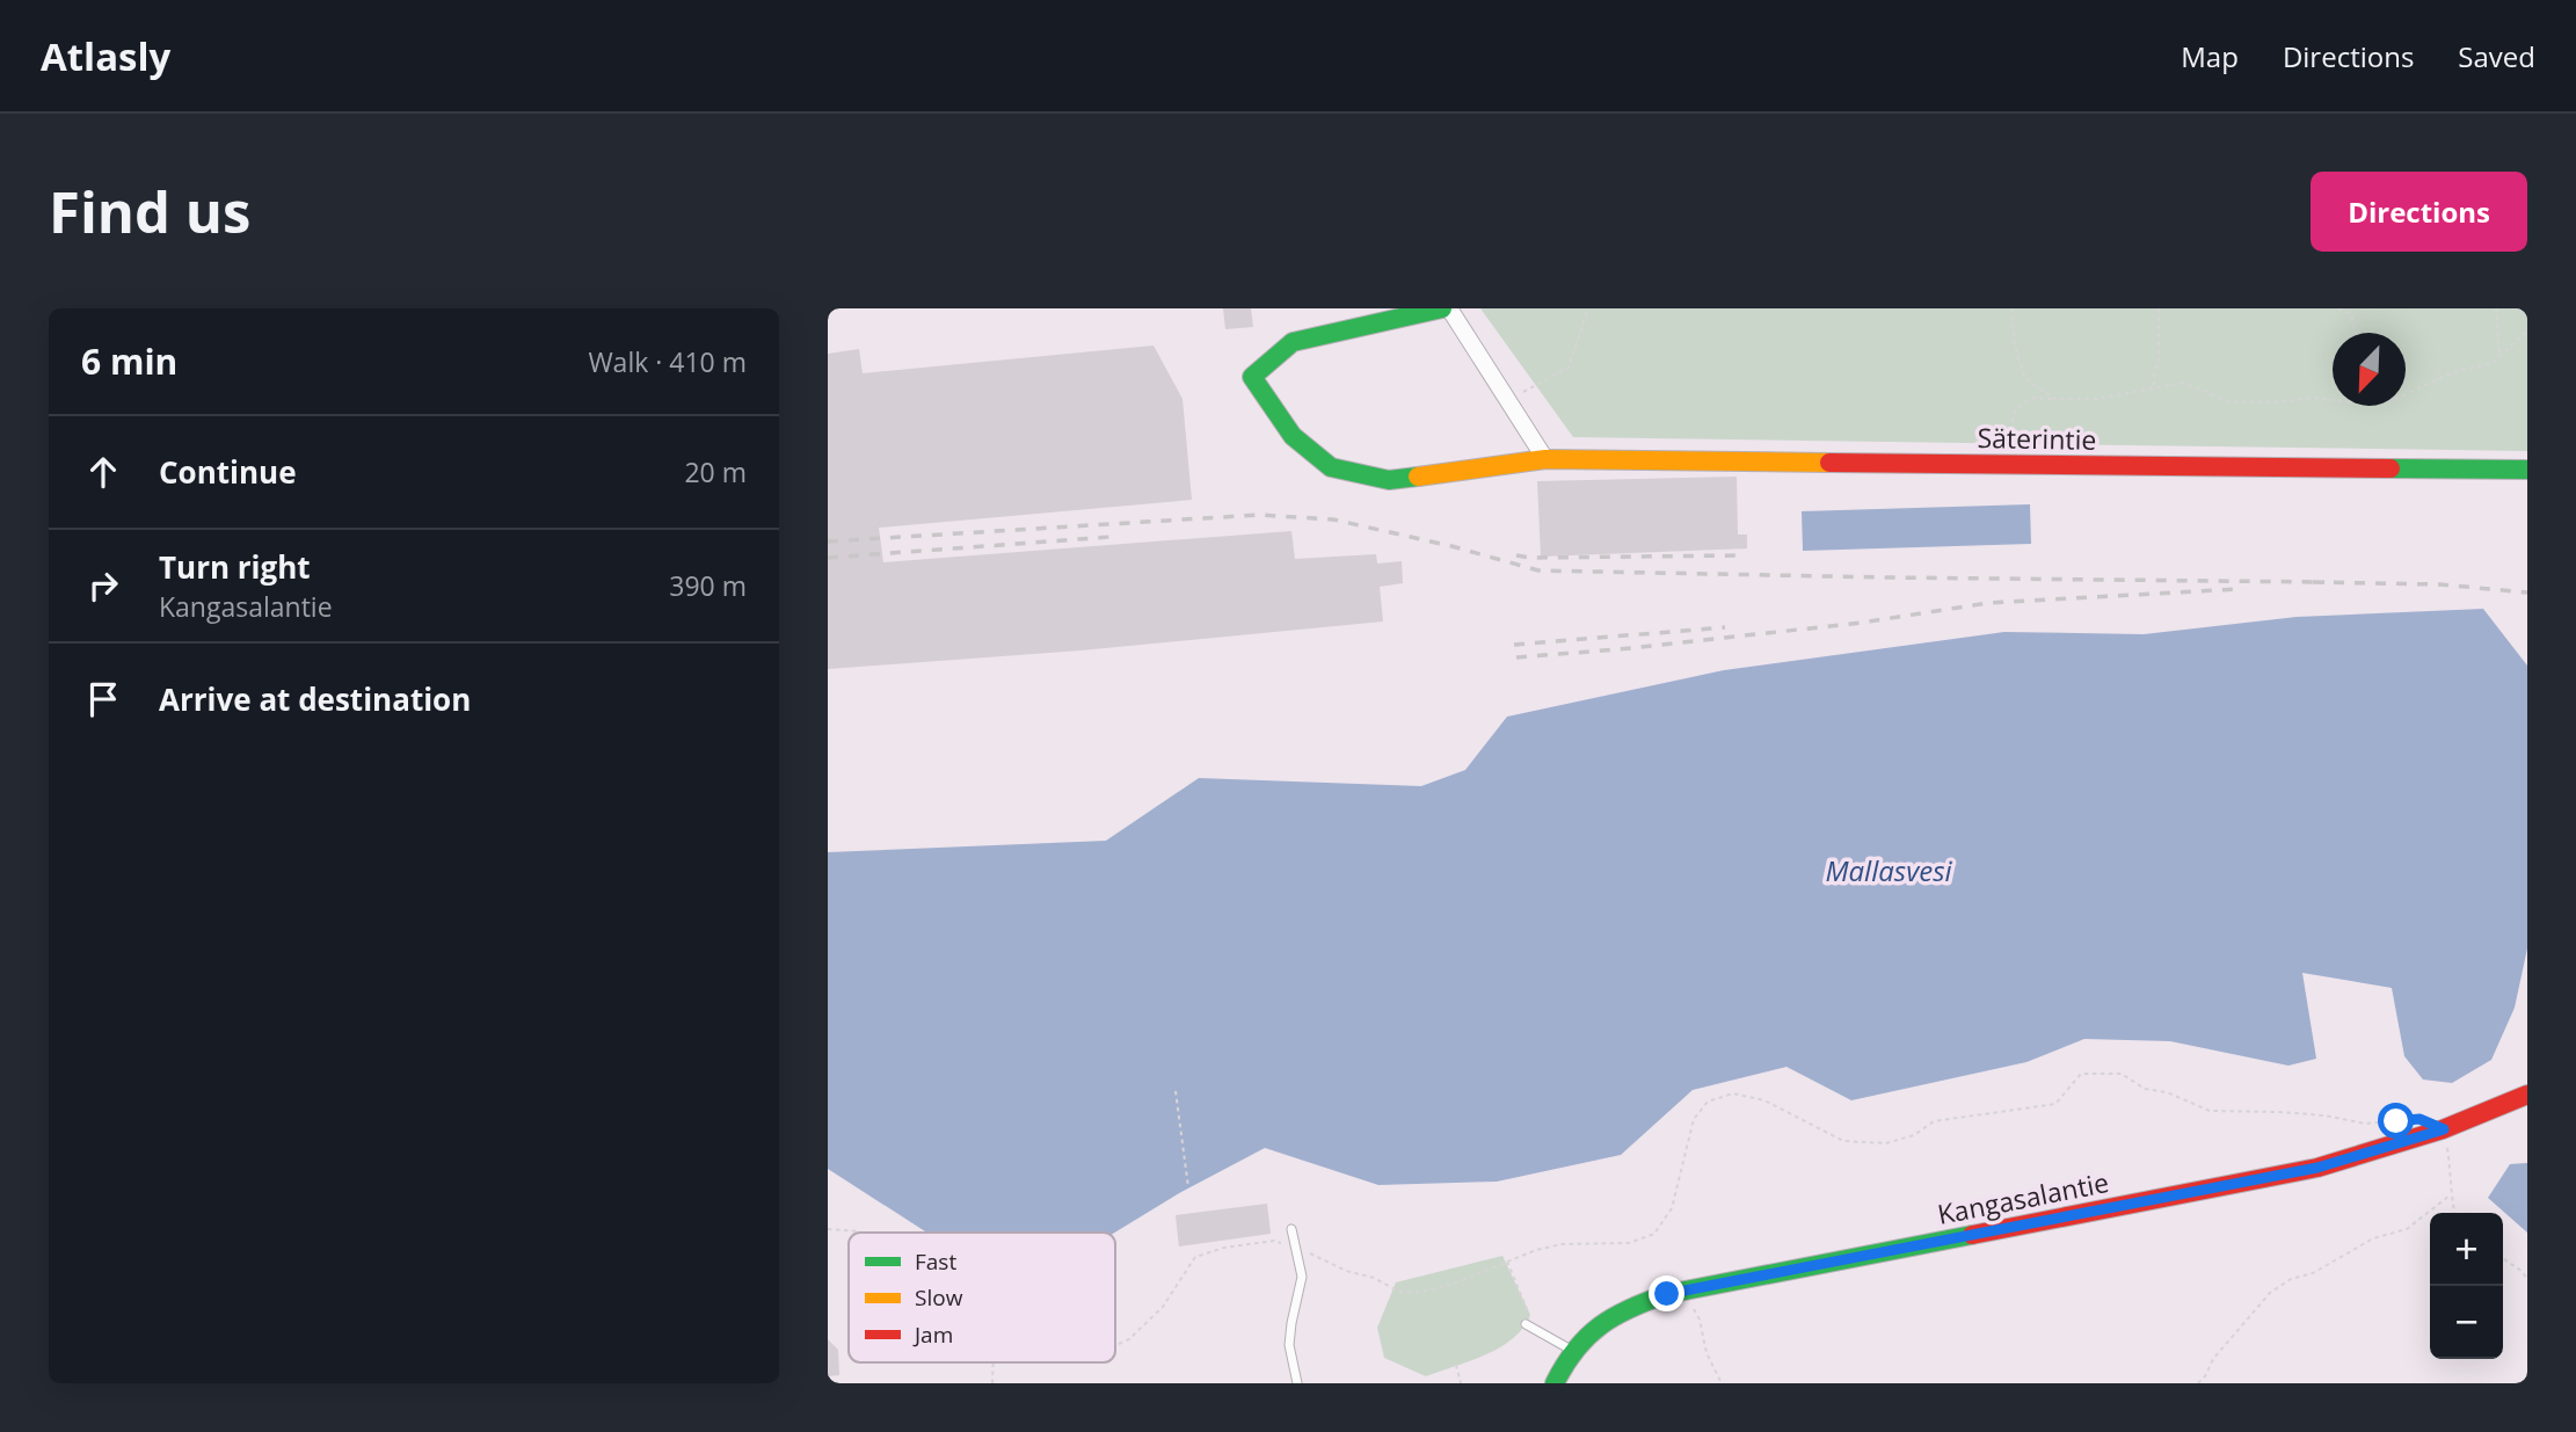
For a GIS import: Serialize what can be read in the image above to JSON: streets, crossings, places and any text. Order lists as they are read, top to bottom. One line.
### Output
{"streets":{"street":["Säterintie","Kangasalantie"]},"water":["Mallasvesi"],"legend":["Fast","Slow","Jam"],"north":"bottom left","page":{"header":"Atlasly","nav":["Map","Directions","Saved"],"buttons":"Directions","title":"Find us","heading":["6 min","Walk · 410 m"],"list":[["Continue","20 m"],["Turn right","Kangasalantie","390 m"],"Arrive at destination"],"map_buttons":["+","−"]}}
